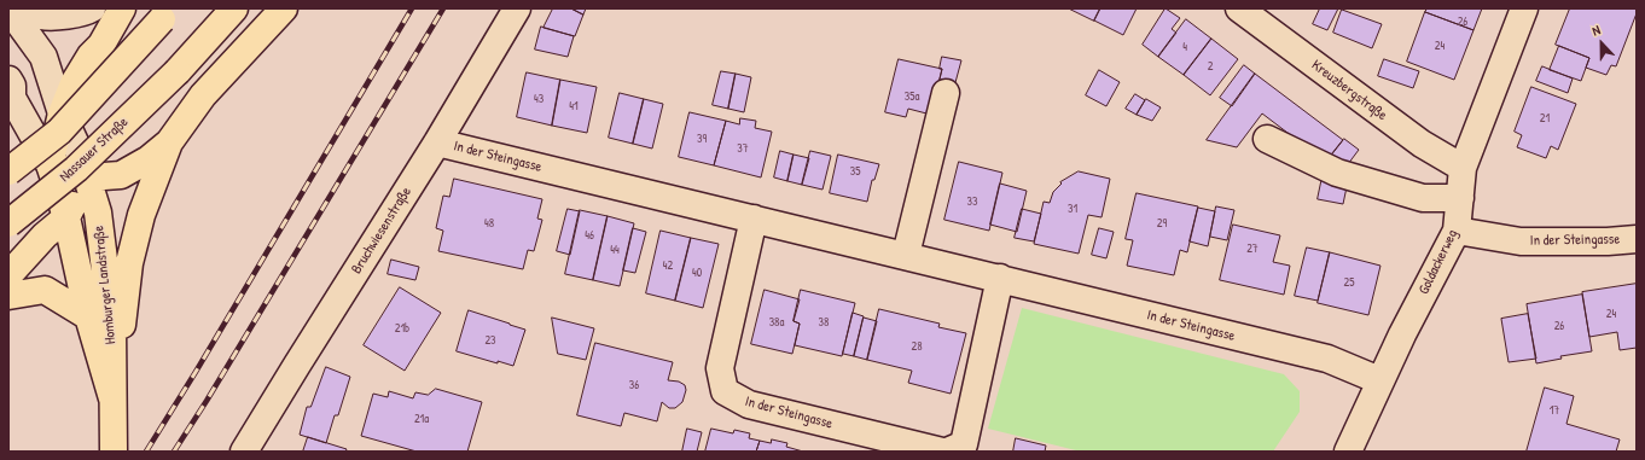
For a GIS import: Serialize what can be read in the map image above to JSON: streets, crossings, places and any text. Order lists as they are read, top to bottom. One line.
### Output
{"streets":{"main road":["Nassauer Straße","Homburger Landstraße"],"street":["Kreuzbergstraße","In der Steingasse","Bruchwiesenstraße","Goldackerweg"]},"crossings":[["Kreuzbergstraße","Goldackerweg"],["In der Steingasse","Bruchwiesenstraße"],["In der Steingasse","Goldackerweg"]],"house_numbers":["26","24","4","2","35a","43","41","21","39","37","35","33","31","48","29","46","27","44","42","40","25","24","38a","38","26","21b","23","28","36","17","21a"],"north":"top"}
